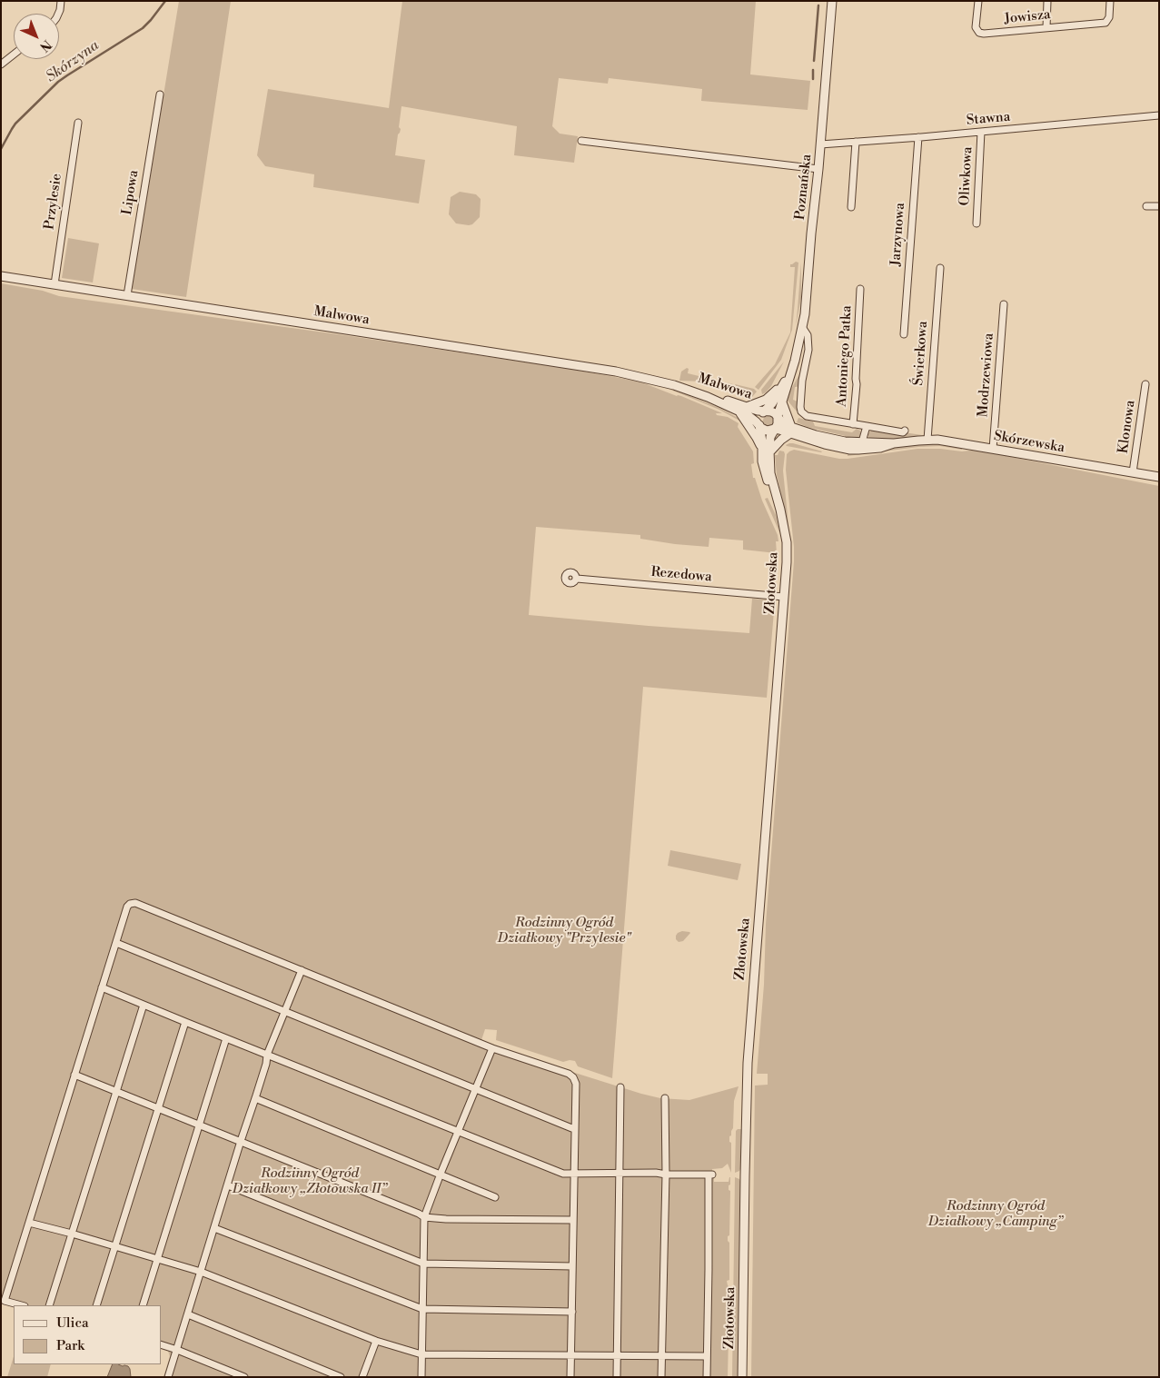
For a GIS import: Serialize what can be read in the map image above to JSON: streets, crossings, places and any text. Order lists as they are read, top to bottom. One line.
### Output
{"streets":{"street":["Jowisza","Stawna","Oliwkowa","Poznańska","Lipowa","Przylesie","Jarzynowa","Malwowa","Świerkowa","Antoniego Patka","Modrzewiowa","Klonowa","Skórzewska","Rezedowa","Złotowska"]},"crossings":[["Stawna","Oliwkowa"],["Stawna","Poznańska"],["Stawna","Jarzynowa"],["Poznańska","Malwowa"],["Poznańska","Skórzewska"],["Poznańska","Złotowska"],["Lipowa","Malwowa"],["Przylesie","Malwowa"],["Malwowa","Skórzewska"],["Malwowa","Złotowska"],["Świerkowa","Skórzewska"],["Modrzewiowa","Skórzewska"],["Klonowa","Skórzewska"],["Skórzewska","Złotowska"],["Rezedowa","Złotowska"]],"water":["Skórzyna"],"parks":["Rodzinny Ogród Działkowy \"Przylesie\"","Rodzinny Ogród Działkowy „Złotowska II”","Rodzinny Ogród Działkowy „Camping”"],"legend":["Ulica","Park"],"north":"bottom right"}
